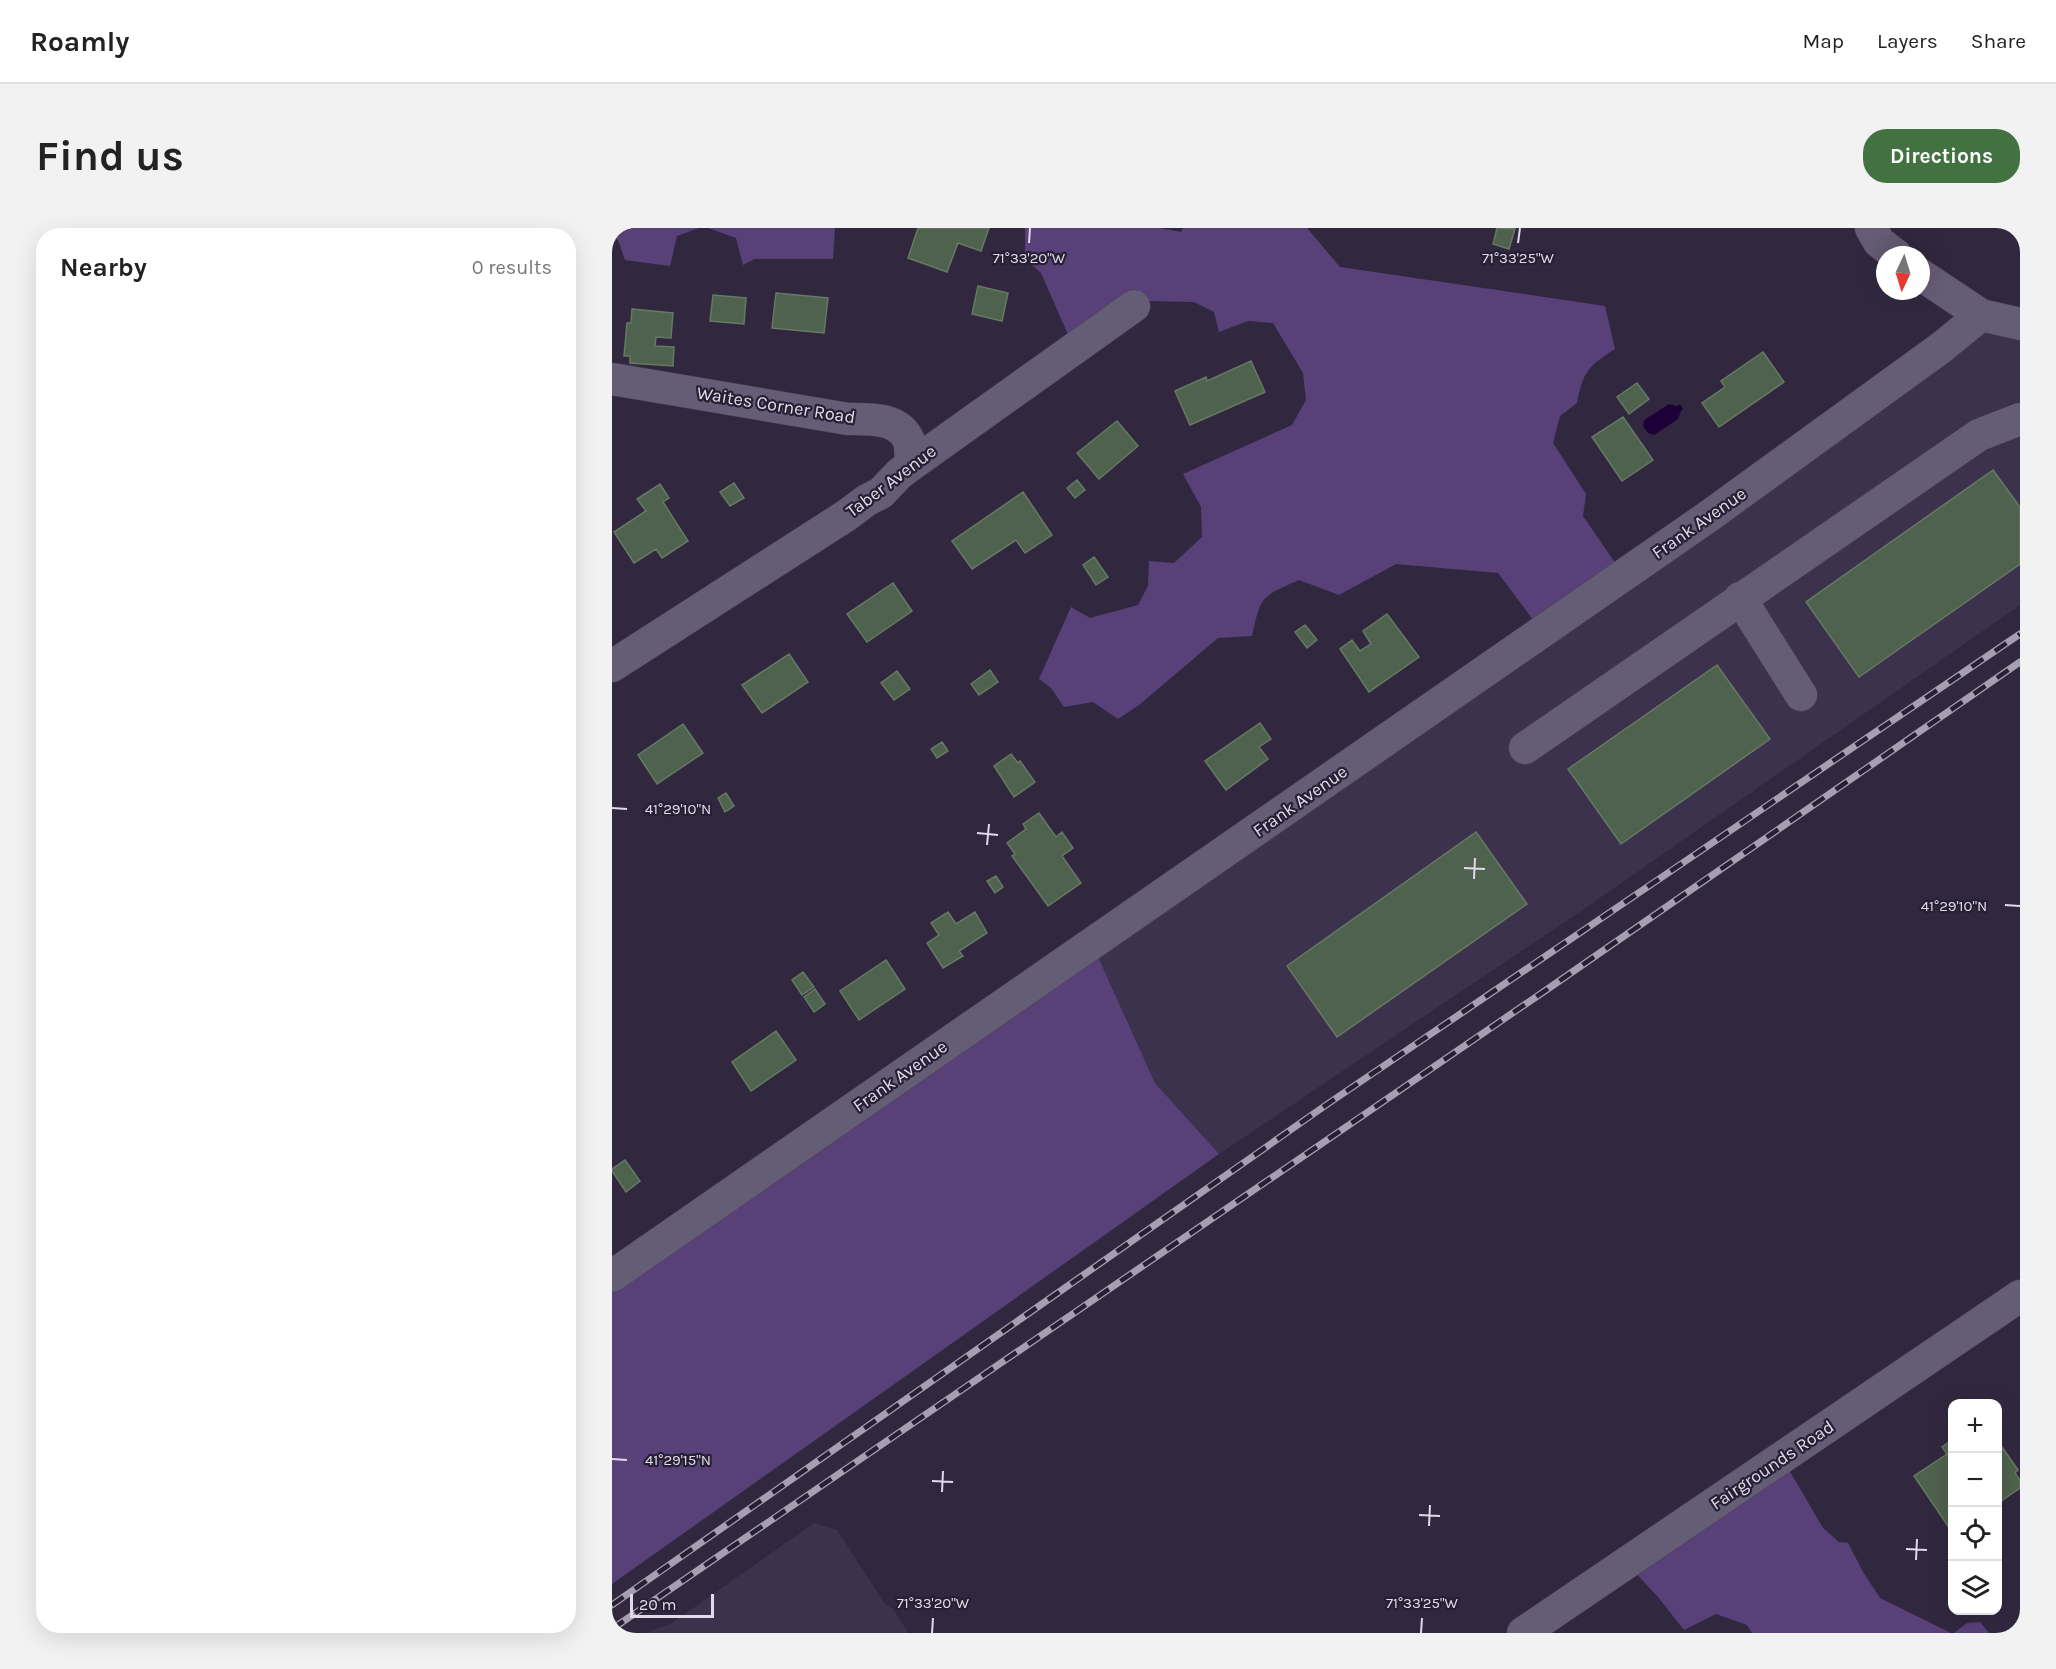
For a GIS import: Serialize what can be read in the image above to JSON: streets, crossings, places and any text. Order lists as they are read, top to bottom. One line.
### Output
{"streets":{"street":["Waites Corner Road","Taber Avenue","Frank Avenue","Fairgrounds Road"]},"crossings":[["Waites Corner Road","Taber Avenue"]],"scale_bar":"20 m","north":"bottom","page":{"header":"Roamly","nav":["Map","Layers","Share"],"buttons":"Directions","title":"Find us","heading":["Nearby","0 results"],"map_buttons":["+","−"],"scale":"20 m"},"coordinates":["71°33'20\"W","71°33'25\"W","41°29'10\"N","41°29'15\"N"]}
